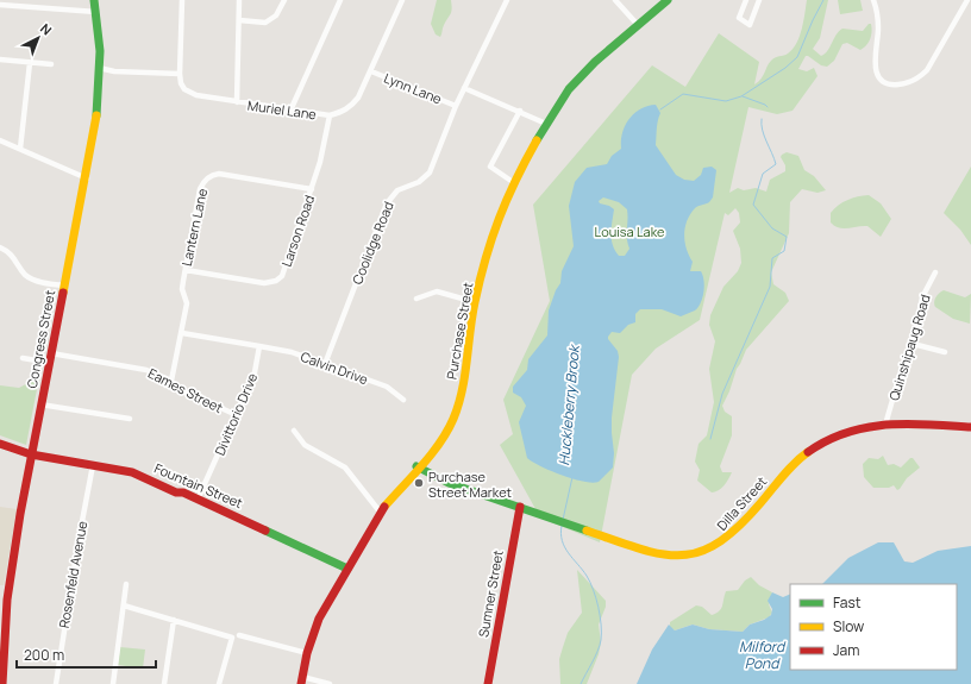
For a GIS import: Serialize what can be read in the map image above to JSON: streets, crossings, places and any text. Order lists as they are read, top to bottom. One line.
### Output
{"streets":{"main road":["Purchase Street","Congress Street","Fountain Street","Dilla Street","Sumner Street"],"street":["Lynn Lane","Muriel Lane","Lantern Lane","Larson Road","Coolidge Road","Quinshipaug Road","Calvin Drive","Eames Street","Divittorio Drive","Rosenfeld Avenue"]},"crossings":[["Lynn Lane","Muriel Lane"],["Lynn Lane","Coolidge Road"],["Muriel Lane","Larson Road"],["Lantern Lane","Larson Road"],["Lantern Lane","Eames Street"],["Coolidge Road","Calvin Drive"],["Purchase Street","Fountain Street"],["Purchase Street","Dilla Street"],["Congress Street","Eames Street"],["Congress Street","Fountain Street"],["Quinshipaug Road","Dilla Street"],["Calvin Drive","Divittorio Drive"],["Eames Street","Divittorio Drive"],["Divittorio Drive","Fountain Street"],["Fountain Street","Rosenfeld Avenue"],["Dilla Street","Sumner Street"]],"water":["Huckleberry Brook","Milford Pond"],"parks":["Louisa Lake"],"places":["Purchase Street Market"],"legend":["Fast","Slow","Jam"],"scale_bar":"200 m","north":"top right"}
